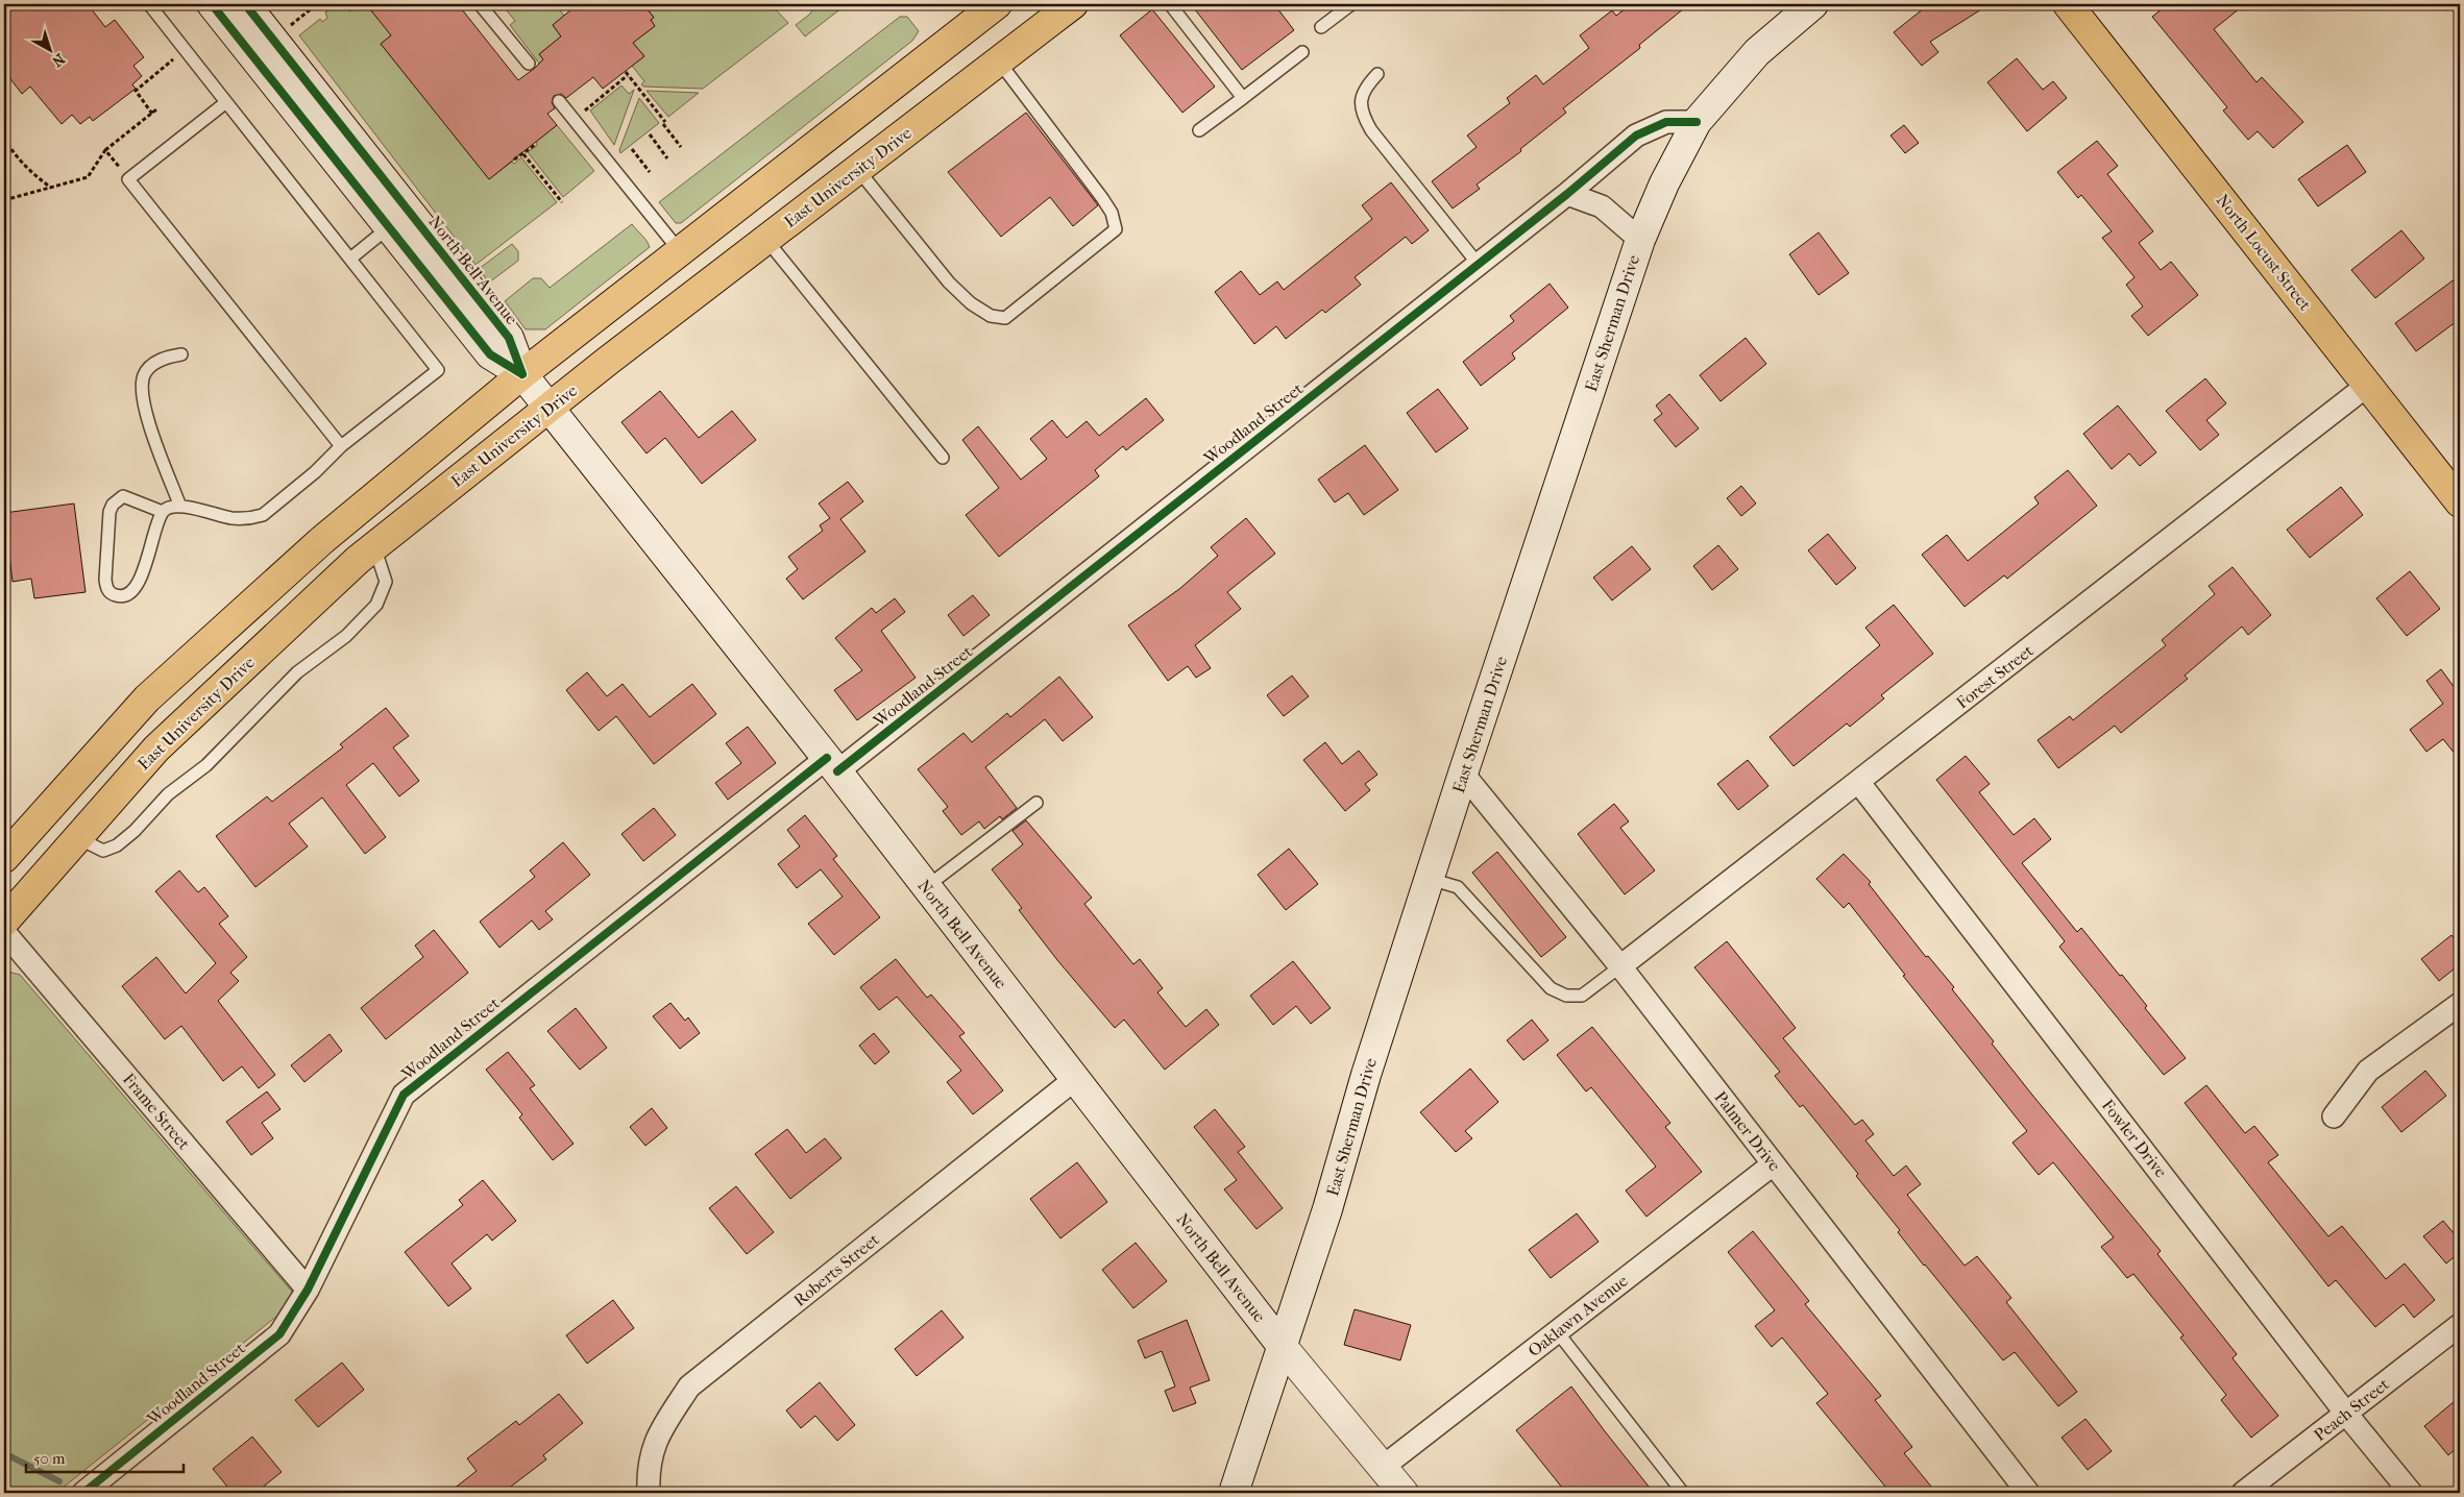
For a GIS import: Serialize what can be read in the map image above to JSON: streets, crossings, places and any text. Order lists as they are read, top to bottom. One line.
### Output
{"streets":{"main road":["East University Drive","North Locust Street","North Bell Avenue","East Sherman Drive"],"street":["Woodland Street","Forest Street","Frame Street","Palmer Drive","Fowler Drive","Roberts Street","Oaklawn Avenue","Peach Street"]},"crossings":[["East University Drive","North Bell Avenue"],["North Locust Street","Forest Street"],["North Bell Avenue","East Sherman Drive"],["North Bell Avenue","Woodland Street"],["North Bell Avenue","Roberts Street"],["North Bell Avenue","Oaklawn Avenue"],["East Sherman Drive","Woodland Street"],["East Sherman Drive","Palmer Drive"],["Woodland Street","Frame Street"],["Forest Street","Palmer Drive"],["Forest Street","Fowler Drive"],["Palmer Drive","Oaklawn Avenue"],["Fowler Drive","Peach Street"]],"scale_bar":"50 m","north":"bottom right"}
